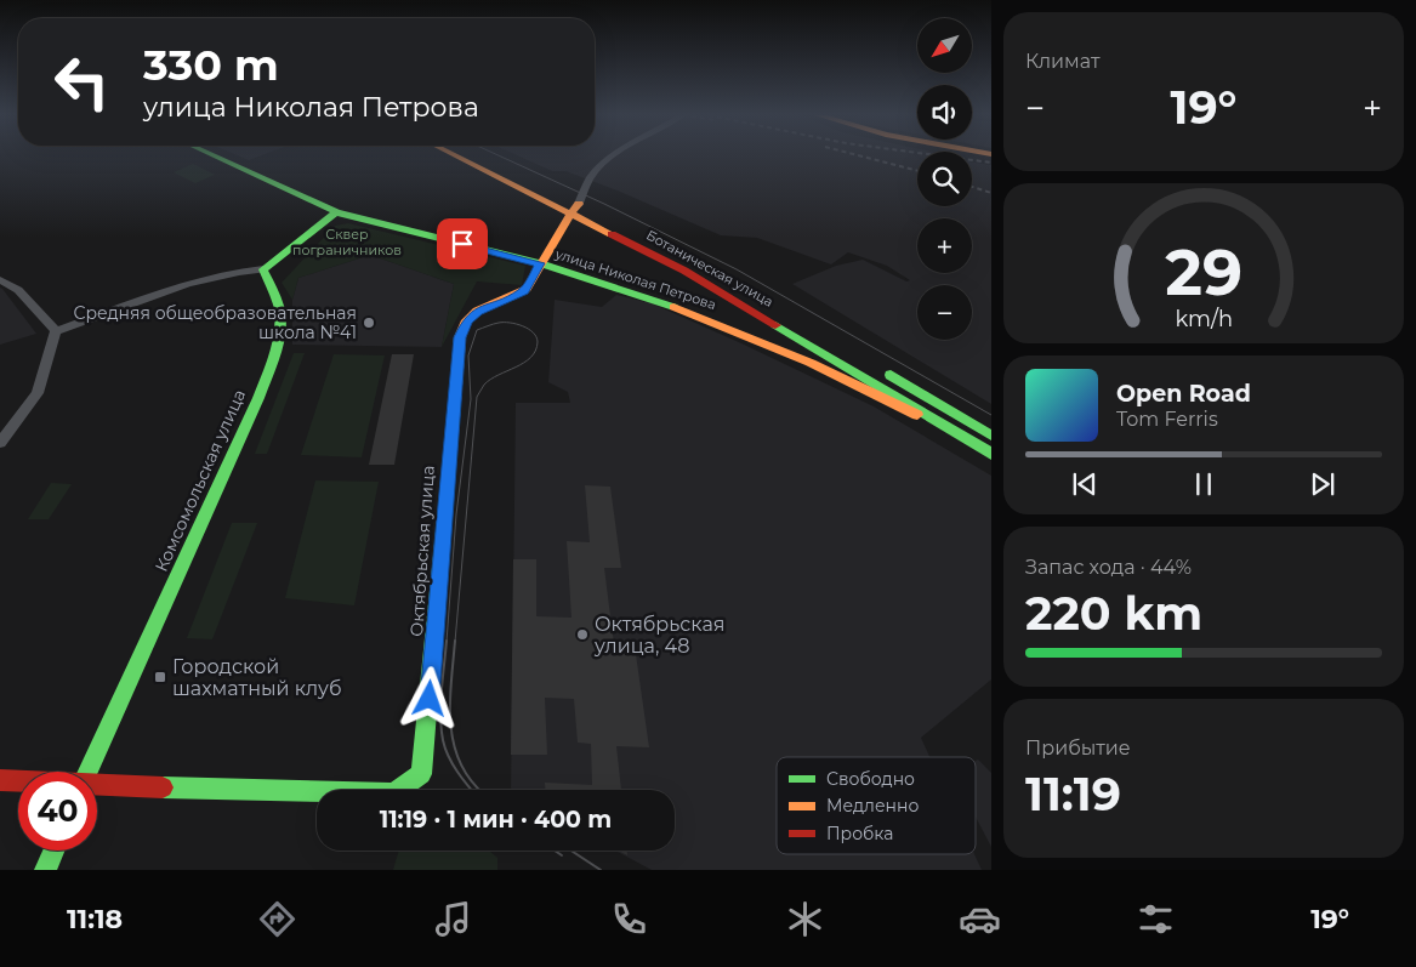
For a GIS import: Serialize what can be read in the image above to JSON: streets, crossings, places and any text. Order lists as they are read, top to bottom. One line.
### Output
{"streets":{"main road":["Ботаническая улица","улица Николая Петрова","Комсомольская улица","Октябрьская улица"]},"crossings":[["Ботаническая улица","улица Николая Петрова"],["Ботаническая улица","Октябрьская улица"],["улица Николая Петрова","Октябрьская улица"]],"parks":["Сквер пограничников"],"places":{"other":["Средняя общеобразовательная школа №41","Октябрьская улица, 48"],"transit":["Городской шахматный клуб"]},"legend":["Свободно","Медленно","Пробка"],"north":"bottom left","page":{"tile":["Климат",["Запас хода · 44%","220 km"],["Прибытие","11:19"]],"map_buttons":["+","−"],"turn":["330 m","улица Николая Петрова"],"heat":["−","19°","+"],"song":["Open Road","Tom Ferris"],"limit":"40","trip":"11:19 · 1 мин · 400 m","tabs":["11:18","19°"],"gauge":["29","km/h"]}}
